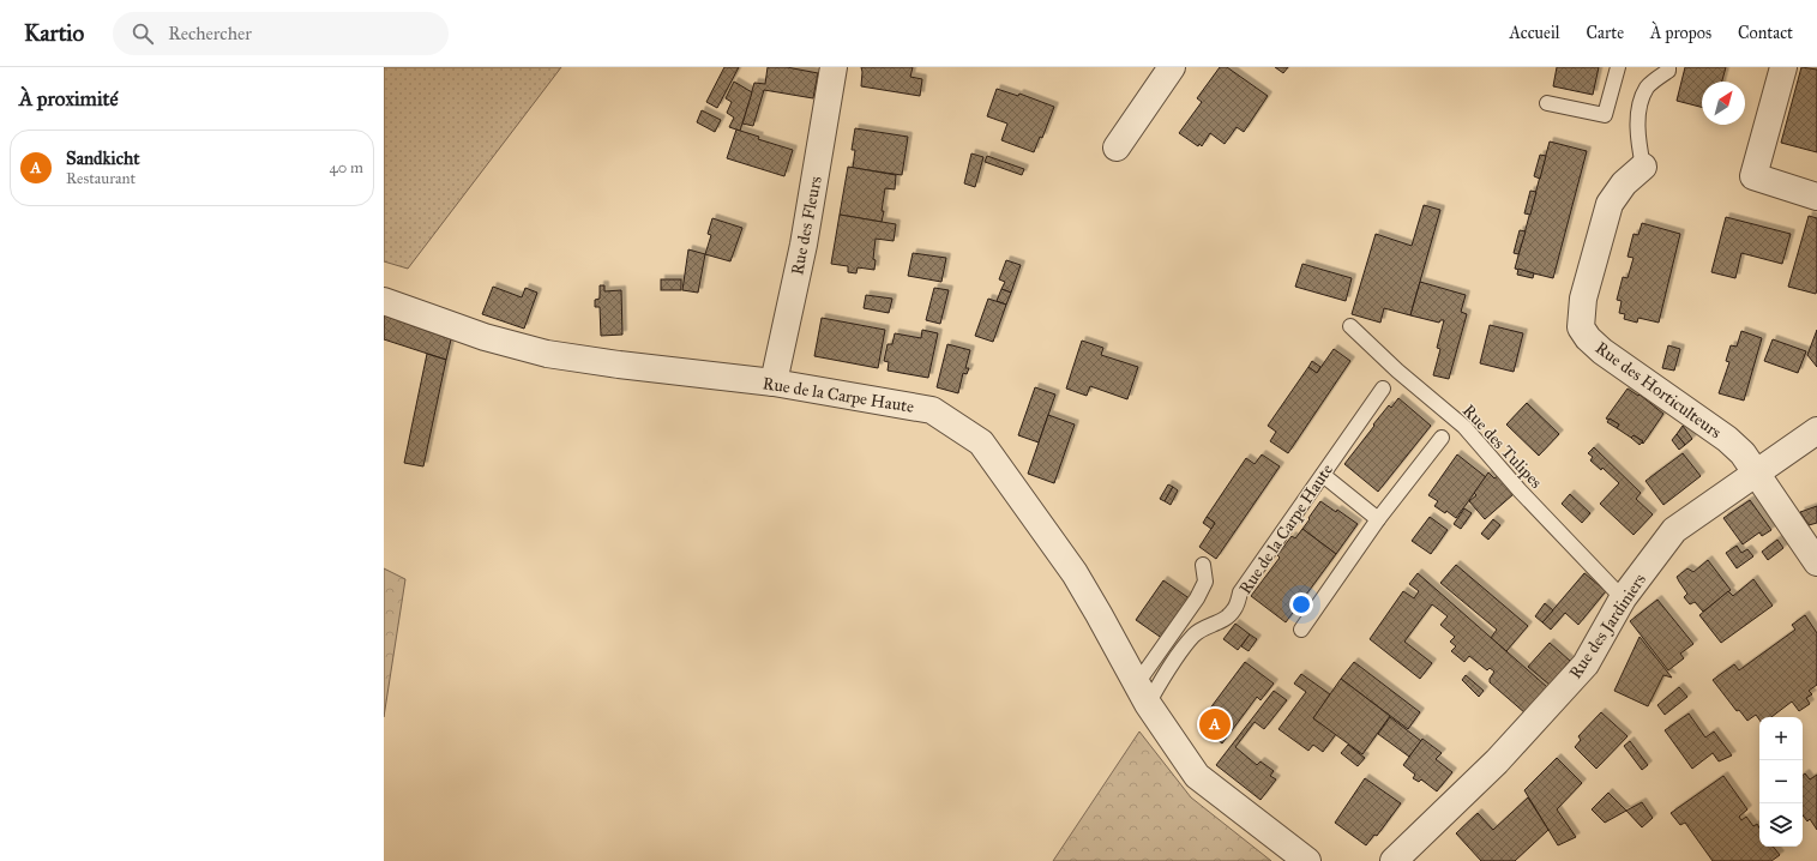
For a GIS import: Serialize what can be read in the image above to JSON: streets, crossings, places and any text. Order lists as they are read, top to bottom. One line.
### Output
{"streets":{"street":["Rue des Fleurs","Rue des Horticulteurs","Rue de la Carpe Haute","Rue des Jardiniers"],"lane":["Rue des Tulipes"]},"crossings":[["Rue des Fleurs","Rue de la Carpe Haute"],["Rue des Horticulteurs","Rue des Jardiniers"],["Rue des Tulipes","Rue des Jardiniers"]],"north":"top right","page":{"header":"Kartio","search":"Rechercher","nav":["Accueil","Carte","À propos","Contact"],"heading":"À proximité","list":[{"mark":"A","name":"Sandkicht","note":"Restaurant","value":"40 m"}],"pins":"A","map_buttons":["+","−"]}}
